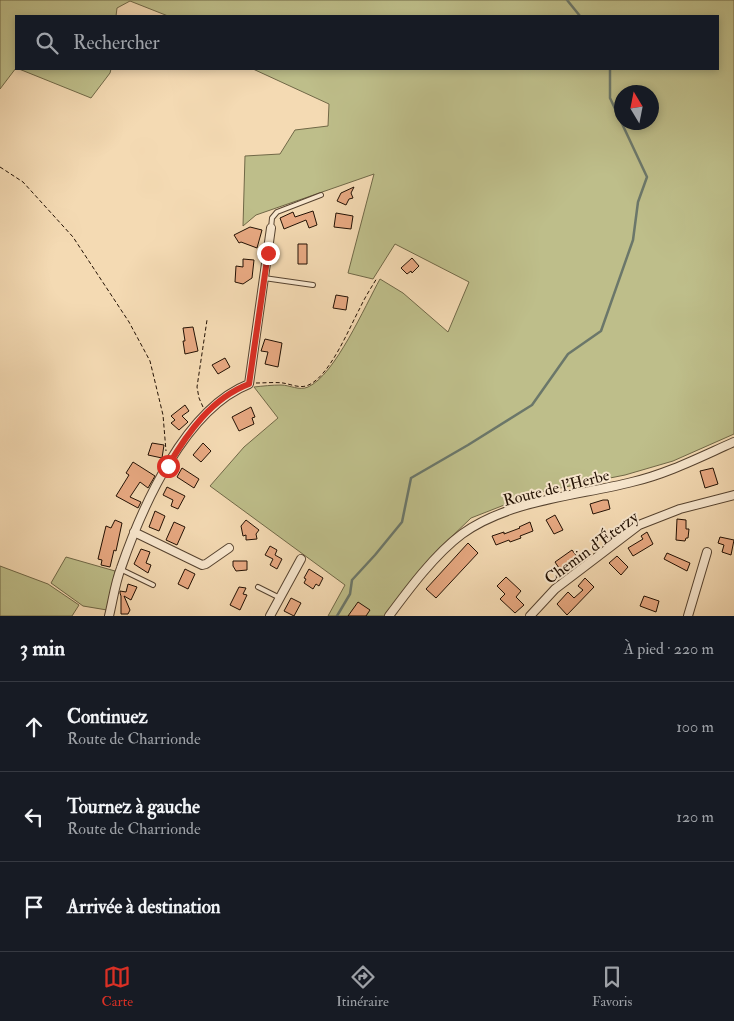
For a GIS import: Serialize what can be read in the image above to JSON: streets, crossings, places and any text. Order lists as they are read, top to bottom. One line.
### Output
{"streets":{"street":["Route de l'Herbe","Chemin d'Éterzy"]},"north":"top","page":{"search":"Rechercher","heading":["3 min","À pied · 220 m"],"list":[["Continuez","Route de Charrionde","100 m"],["Tournez à gauche","Route de Charrionde","120 m"],"Arrivée à destination"],"nav":["Carte","Itinéraire","Favoris"]}}
